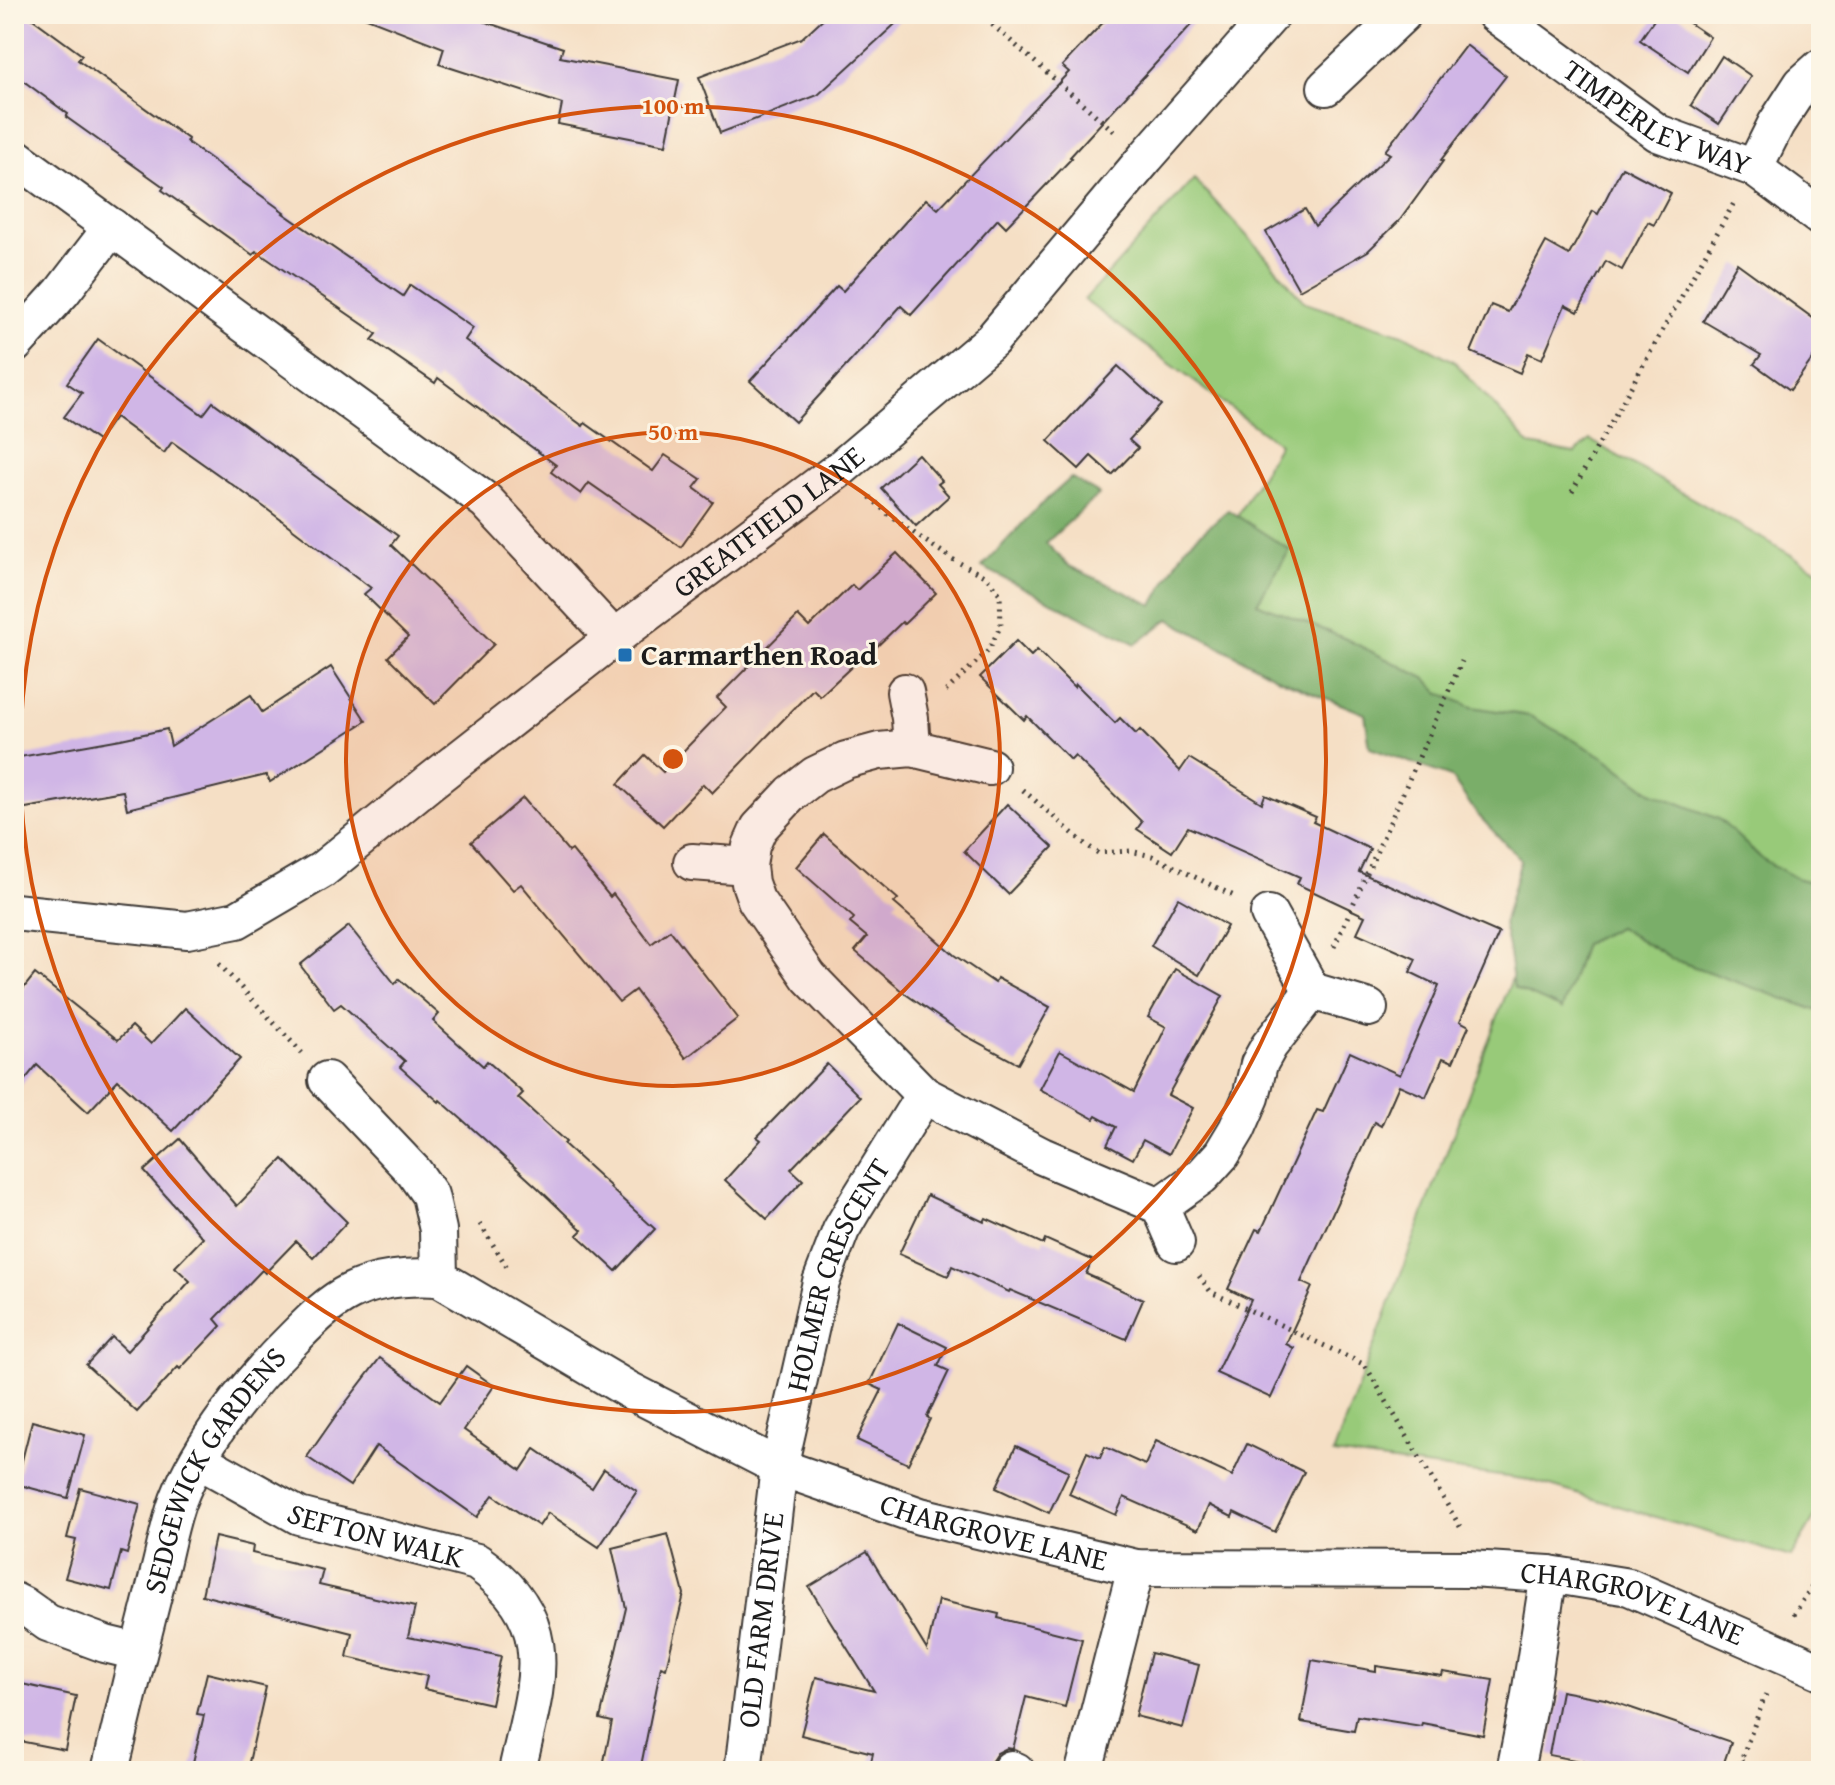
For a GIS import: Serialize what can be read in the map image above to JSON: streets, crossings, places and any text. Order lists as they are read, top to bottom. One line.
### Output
{"streets":{"street":["TIMPERLEY WAY","GREATFIELD LANE","HOLMER CRESCENT","SEDGEWICK GARDENS","CHARGROVE LANE","SEFTON WALK","OLD FARM DRIVE"]},"crossings":[["HOLMER CRESCENT","CHARGROVE LANE"],["HOLMER CRESCENT","OLD FARM DRIVE"],["SEDGEWICK GARDENS","CHARGROVE LANE"],["SEDGEWICK GARDENS","SEFTON WALK"],["CHARGROVE LANE","OLD FARM DRIVE"]],"places":{"transit":["Carmarthen Road"]},"rings":["100 m","50 m"]}
